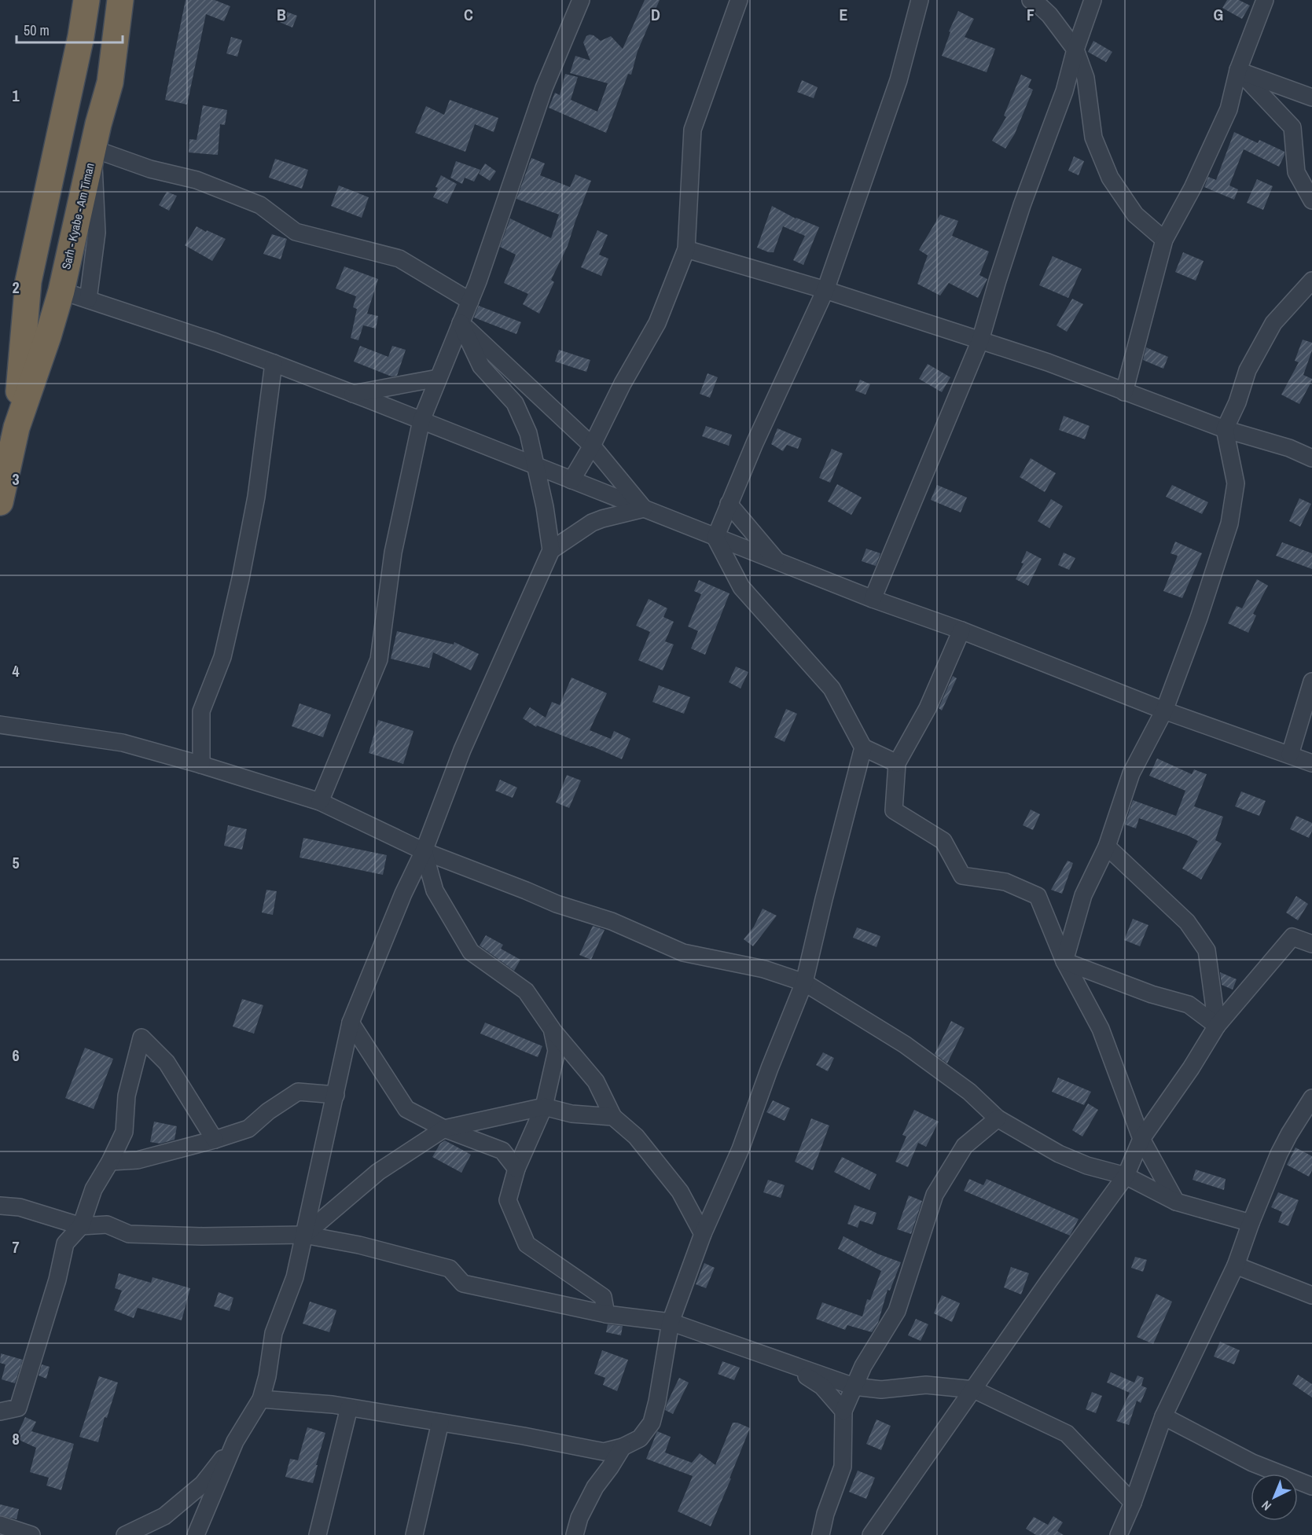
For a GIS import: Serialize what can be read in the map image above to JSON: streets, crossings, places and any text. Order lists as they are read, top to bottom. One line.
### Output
{"streets":{"highway":["Sarh - Kyabe - Am Timan"]},"scale_bar":"50 m","north":"bottom left","grid":{"columns":["B","C","D","E","F","G"],"rows":["1","2","3","4","5","6","7","8"]}}
